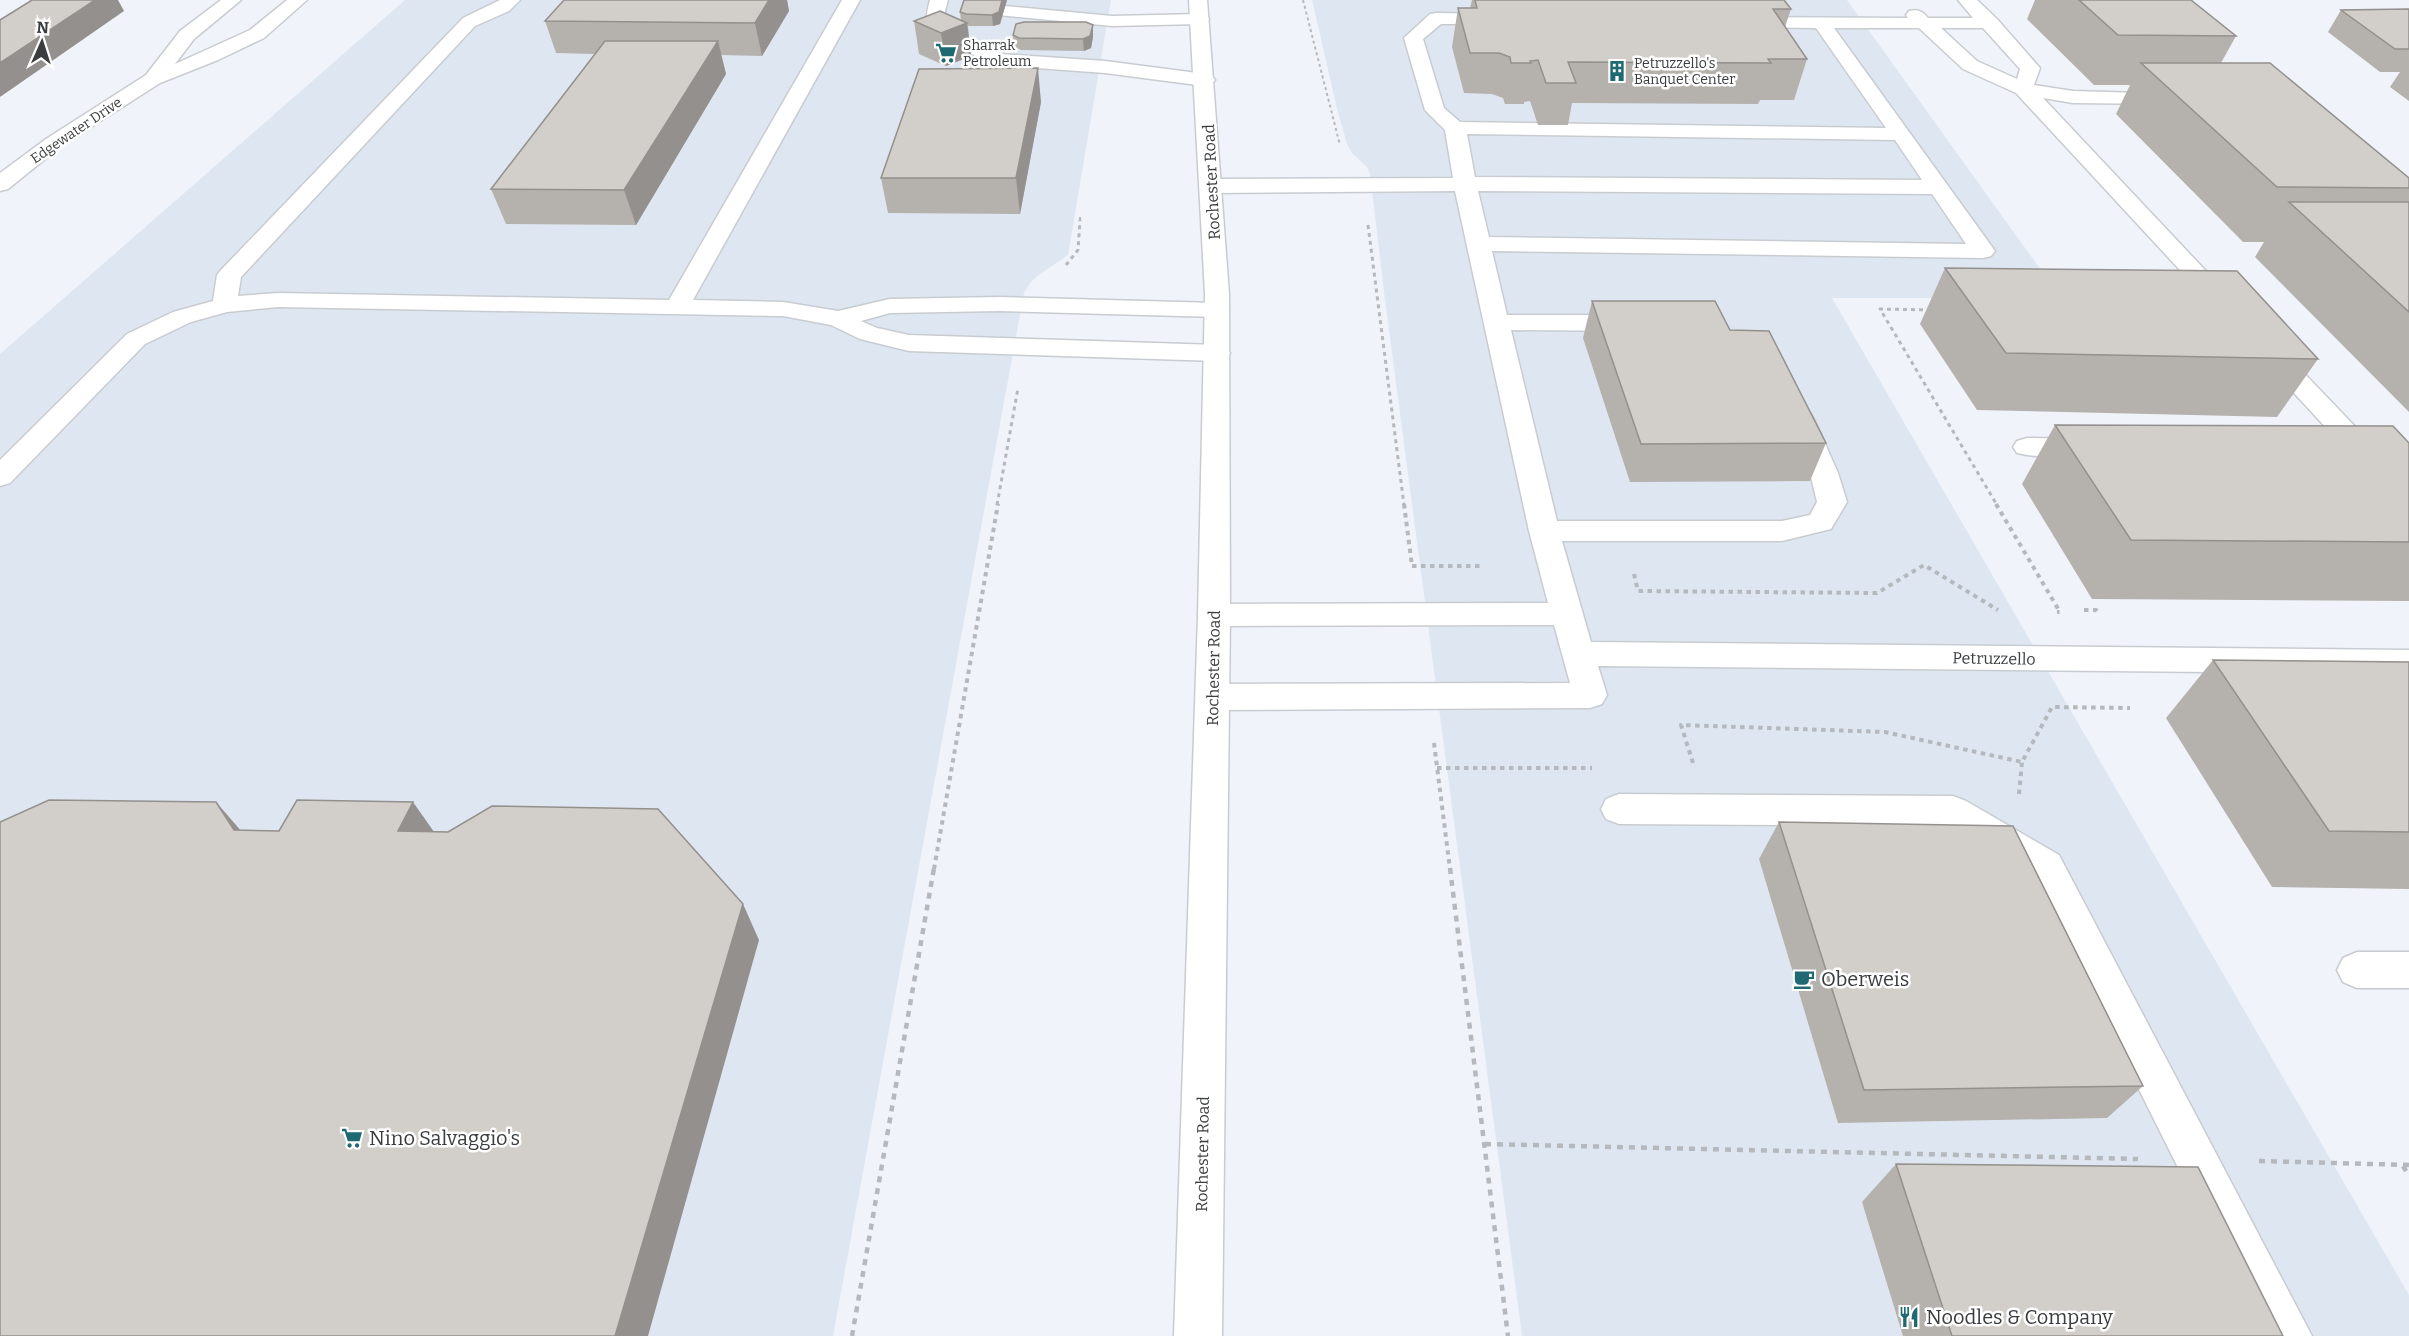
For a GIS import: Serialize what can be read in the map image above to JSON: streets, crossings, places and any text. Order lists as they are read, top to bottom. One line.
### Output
{"streets":{"main road":["Edgewater Drive","Rochester Road","Petruzzello"]},"places":{"supermarket":["Sharrak Petroleum","Nino Salvaggio's"],"building":["Petruzzello's Banquet Center"],"cafe":["Oberweis"],"restaurant":["Noodles & Company"]},"north":"top"}
